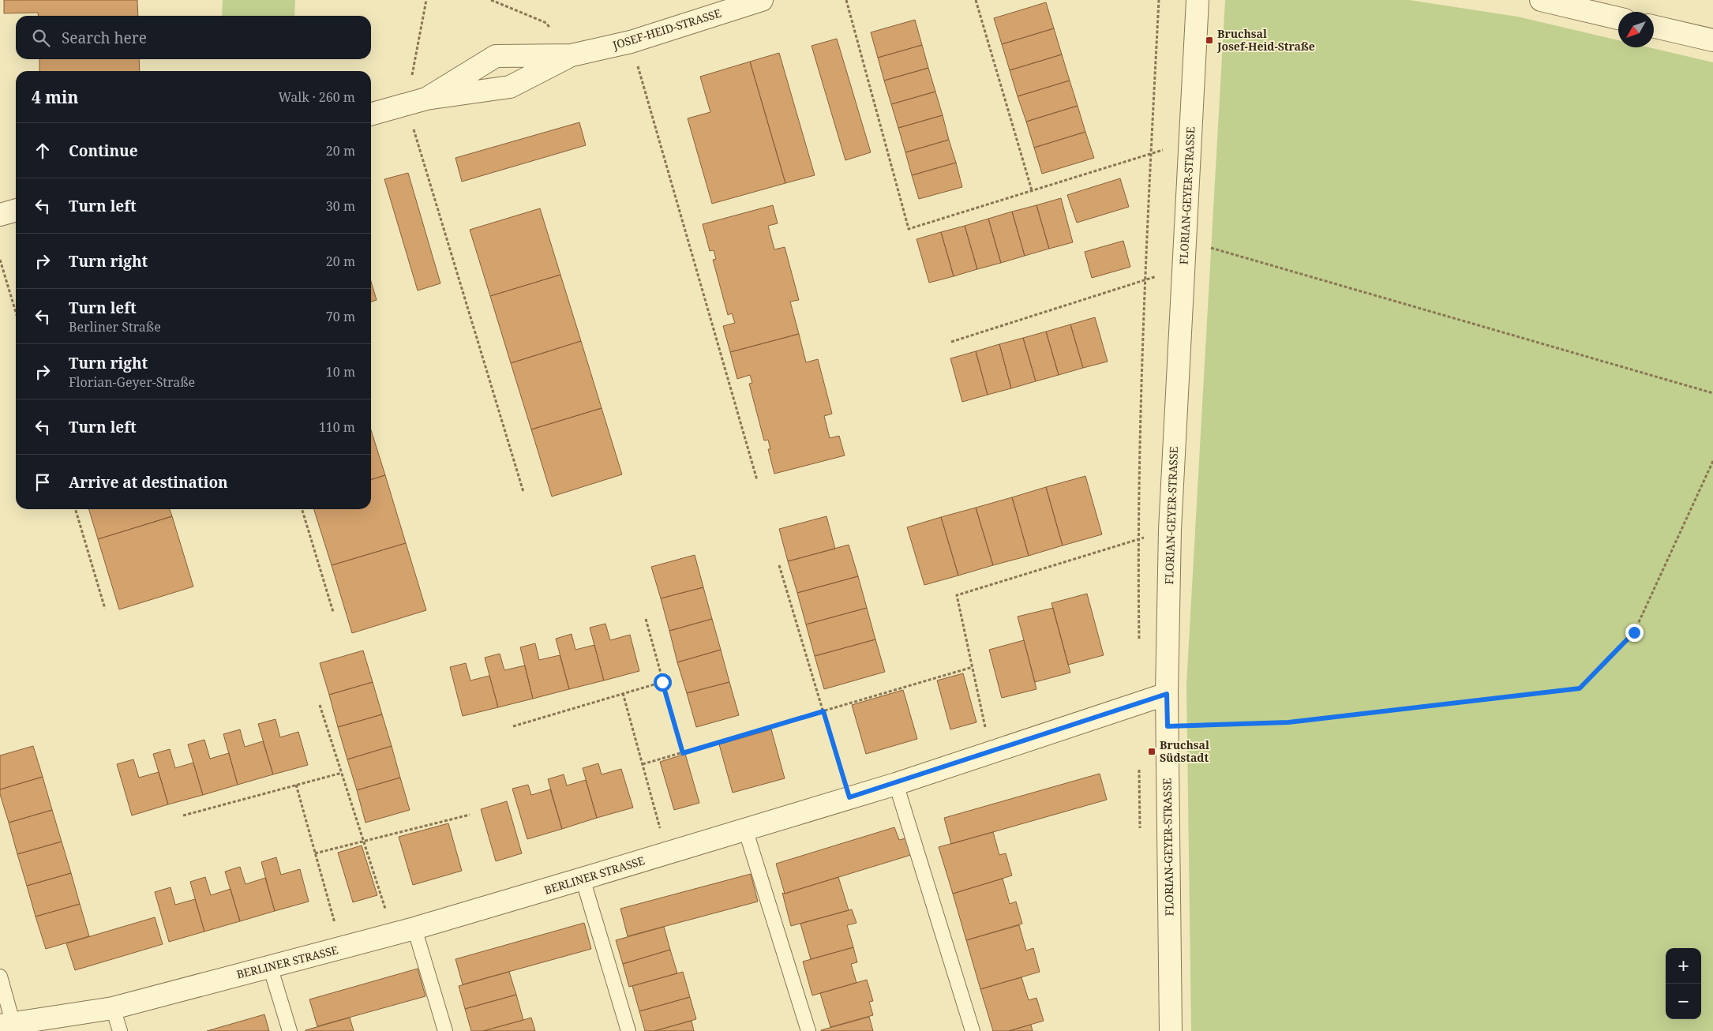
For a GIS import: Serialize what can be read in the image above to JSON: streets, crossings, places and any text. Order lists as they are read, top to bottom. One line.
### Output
{"streets":{"street":["JOSEF-HEID-STRASSE","FLORIAN-GEYER-STRASSE","BERLINER STRASSE"]},"crossings":[["FLORIAN-GEYER-STRASSE","BERLINER STRASSE"]],"places":{"transit":["Bruchsal Josef-Heid-Straße","Bruchsal Südstadt"]},"north":"bottom left","page":{"search":"Search here","heading":["4 min","Walk · 260 m"],"list":[["Continue","20 m"],["Turn left","30 m"],["Turn right","20 m"],["Turn left","Berliner Straße","70 m"],["Turn right","Florian-Geyer-Straße","10 m"],["Turn left","110 m"],"Arrive at destination"],"map_buttons":["+","−"]}}
